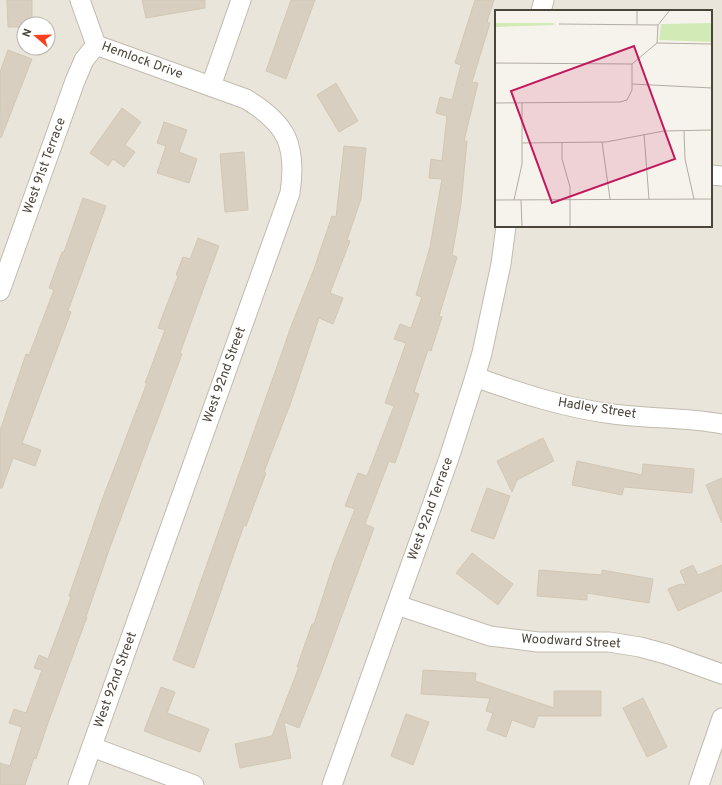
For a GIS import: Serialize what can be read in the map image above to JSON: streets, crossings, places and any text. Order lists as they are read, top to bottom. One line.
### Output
{"streets":{"street":["Hemlock Drive","West 91st Terrace","West 92nd Street","Hadley Street","West 92nd Terrace","Woodward Street"]},"crossings":[["Hemlock Drive","West 91st Terrace"],["Hemlock Drive","West 92nd Street"],["Hadley Street","West 92nd Terrace"],["West 92nd Terrace","Woodward Street"]],"north":"left"}
